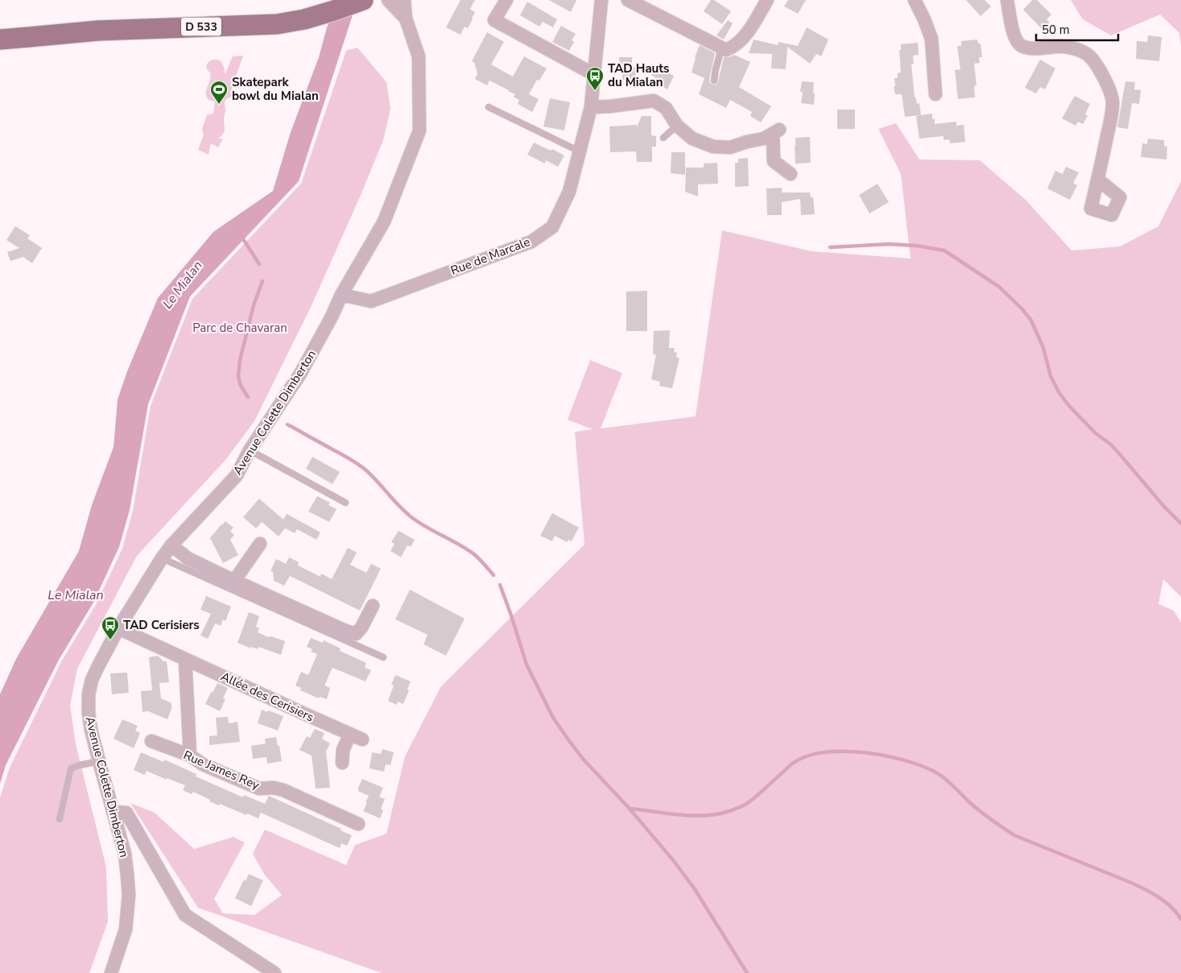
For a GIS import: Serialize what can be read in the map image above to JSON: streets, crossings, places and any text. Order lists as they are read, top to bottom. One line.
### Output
{"streets":{"main road":["D 533"],"street":["Rue de Marcale","Avenue Colette Dimberton","Allée des Cerisiers","Rue James Rey"]},"crossings":[["Rue de Marcale","Avenue Colette Dimberton"],["Avenue Colette Dimberton","Allée des Cerisiers"]],"water":["Le Mialan"],"parks":["Parc de Chavaran"],"places":{"bus stop":["TAD Hauts du Mialan","TAD Cerisiers"],"sports":["Skatepark bowl du Mialan"]},"scale_bar":"50 m"}
